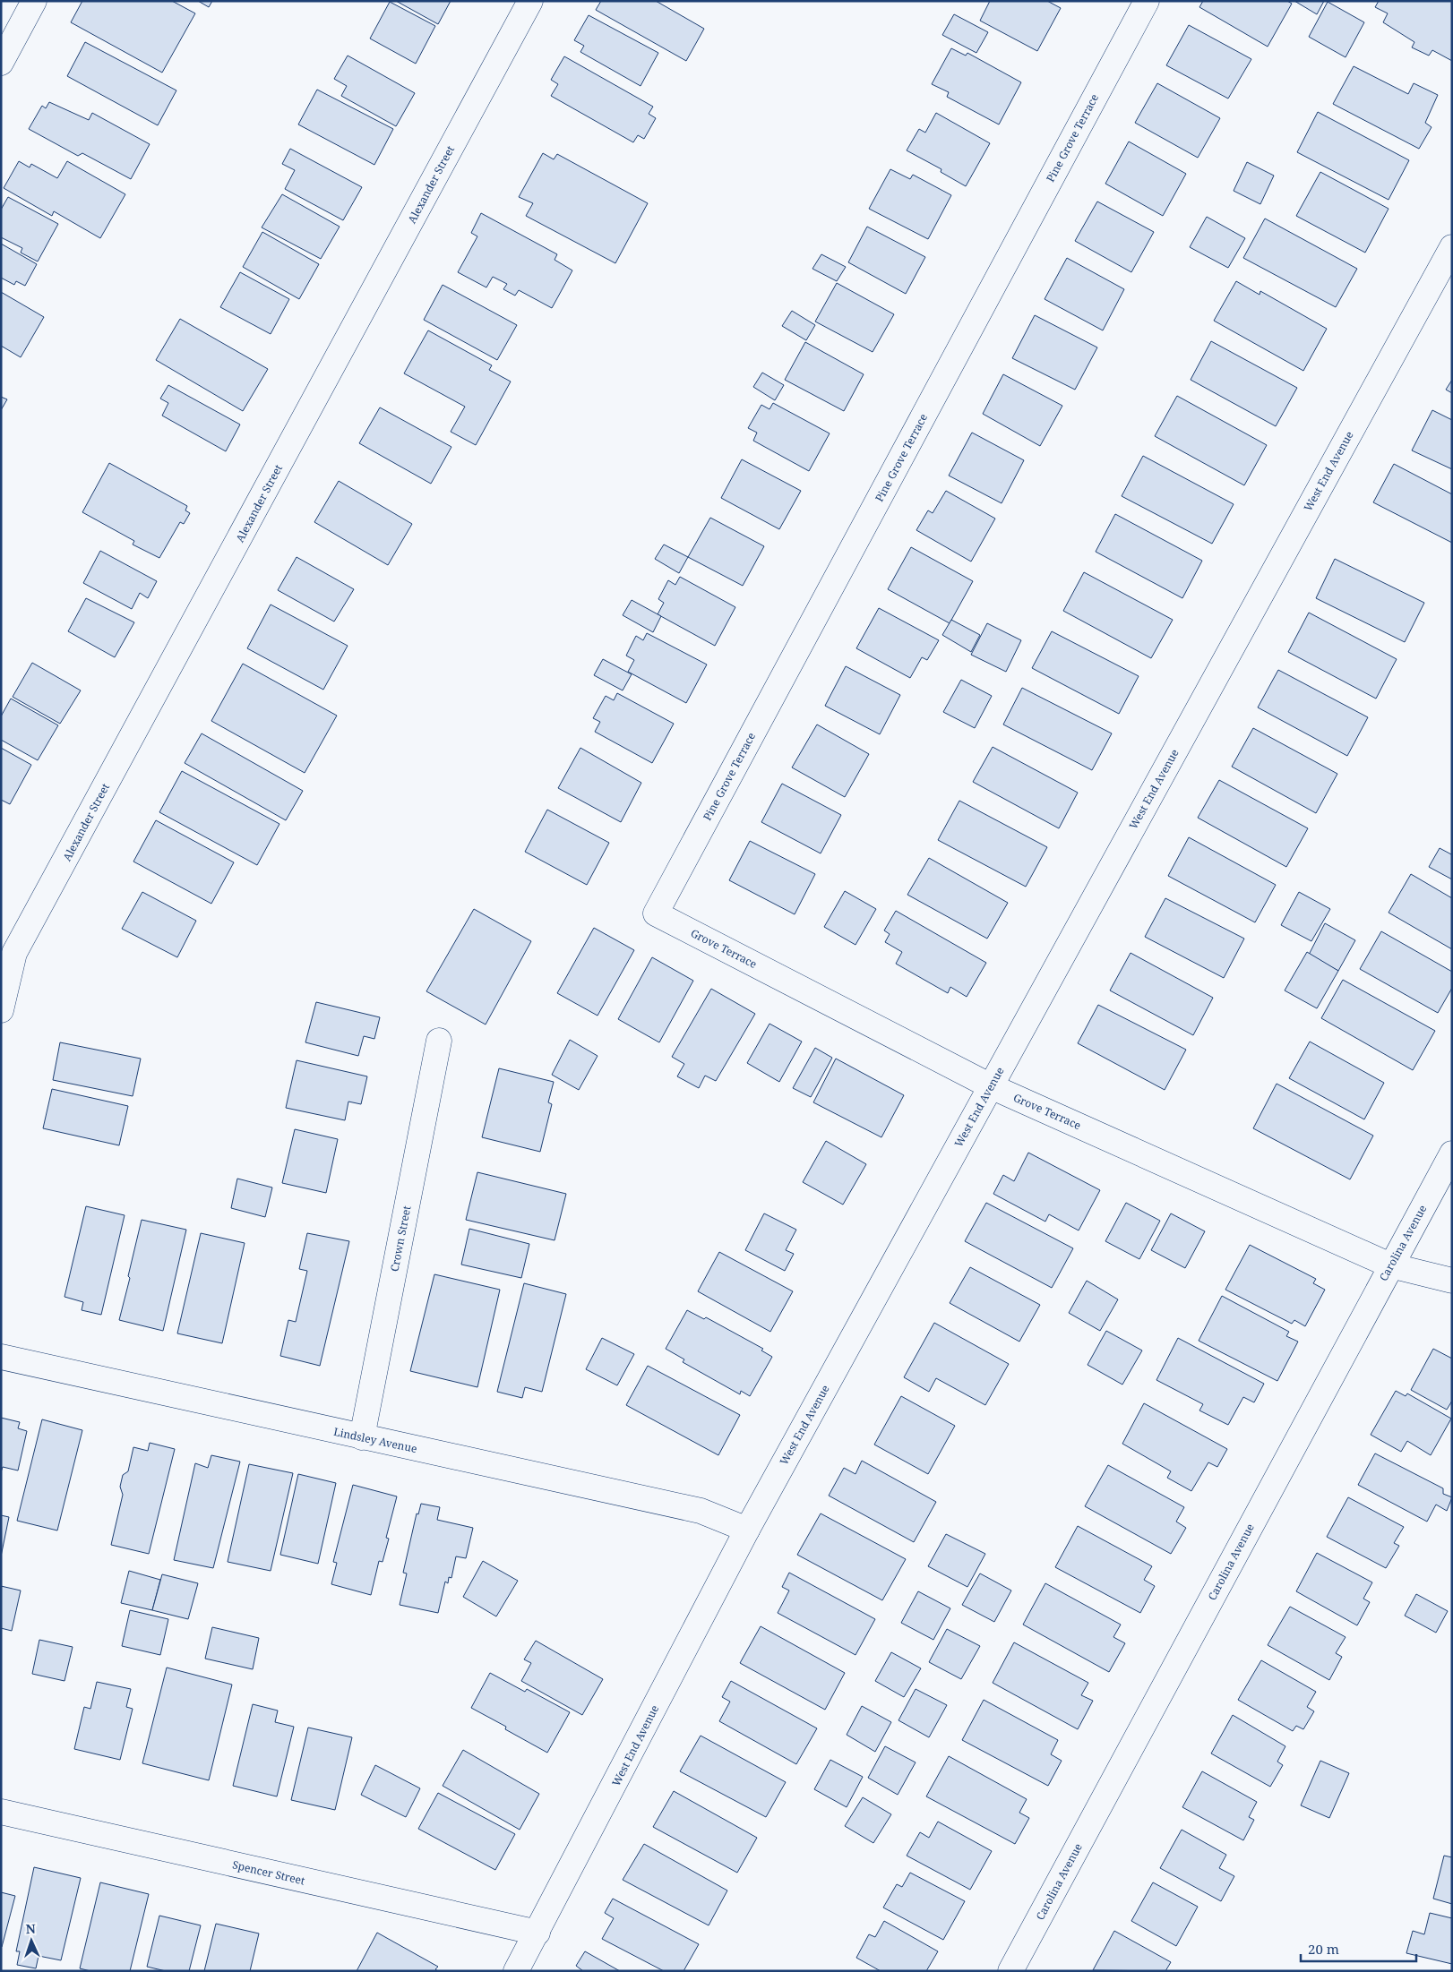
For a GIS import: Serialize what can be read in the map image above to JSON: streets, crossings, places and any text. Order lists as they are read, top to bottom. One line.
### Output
{"streets":{"street":["Pine Grove Terrace","Alexander Street","West End Avenue","Grove Terrace","Crown Street","Carolina Avenue","Lindsley Avenue","Spencer Street"]},"crossings":[["Pine Grove Terrace","Grove Terrace"],["West End Avenue","Grove Terrace"],["West End Avenue","Lindsley Avenue"],["West End Avenue","Spencer Street"],["Grove Terrace","Carolina Avenue"],["Crown Street","Lindsley Avenue"]],"scale_bar":"20 m","north":"top"}
